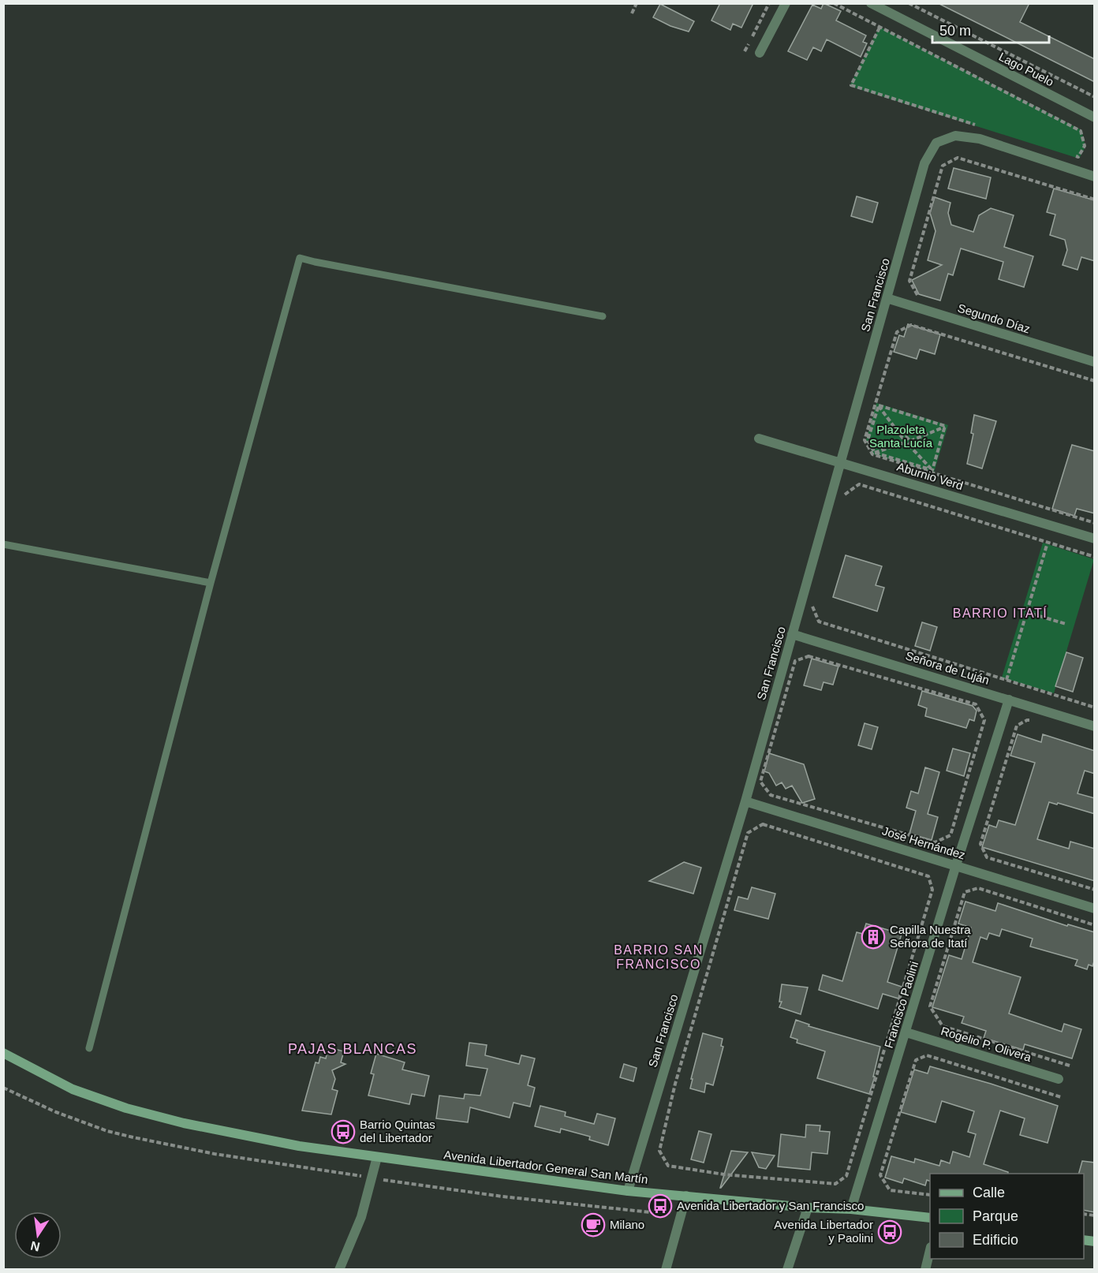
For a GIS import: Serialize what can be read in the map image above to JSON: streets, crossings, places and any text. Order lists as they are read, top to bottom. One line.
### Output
{"streets":{"main road":["Avenida Libertador General San Martín"],"street":["Lago Puelo","San Francisco","Segundo Díaz","Aburnio Verd","Señora de Luján","José Hernández","Francisco Paolini","Rogelio P. Olivera"]},"crossings":[["San Francisco","Segundo Díaz"],["San Francisco","Aburnio Verd"],["San Francisco","Señora de Luján"],["San Francisco","José Hernández"],["San Francisco","Avenida Libertador General San Martín"],["Señora de Luján","Francisco Paolini"],["José Hernández","Francisco Paolini"],["Francisco Paolini","Rogelio P. Olivera"],["Francisco Paolini","Avenida Libertador General San Martín"]],"districts":["BARRIO ITATÍ","BARRIO SAN FRANCISCO","PAJAS BLANCAS"],"parks":["Plazoleta Santa Lucía"],"places":{"building":["Capilla Nuestra Señora de Itatí"],"bus stop":["Barrio Quintas del Libertador","Avenida Libertador y San Francisco","Avenida Libertador y Paolini"],"cafe":["Milano"]},"legend":["Calle","Parque","Edificio"],"scale_bar":"50 m","north":"bottom"}
